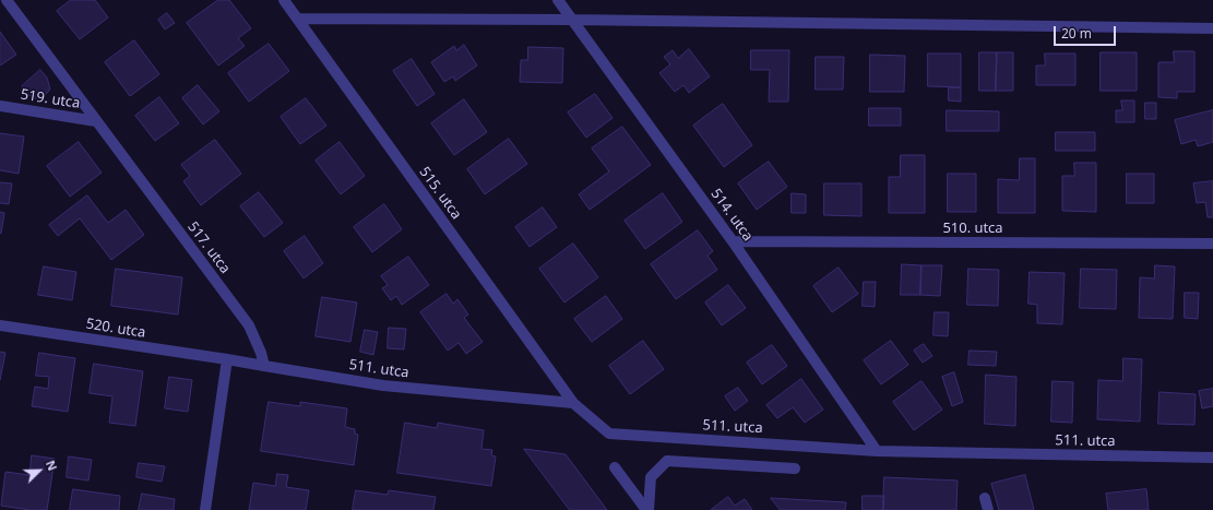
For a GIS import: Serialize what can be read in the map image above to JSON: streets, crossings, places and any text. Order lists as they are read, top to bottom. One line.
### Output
{"streets":{"street":["519. utca","515. utca","514. utca","510. utca","517. utca","520. utca","511. utca"]},"crossings":[["519. utca","517. utca"],["515. utca","511. utca"],["514. utca","510. utca"],["514. utca","511. utca"],["517. utca","511. utca"]],"scale_bar":"20 m","north":"top right"}
